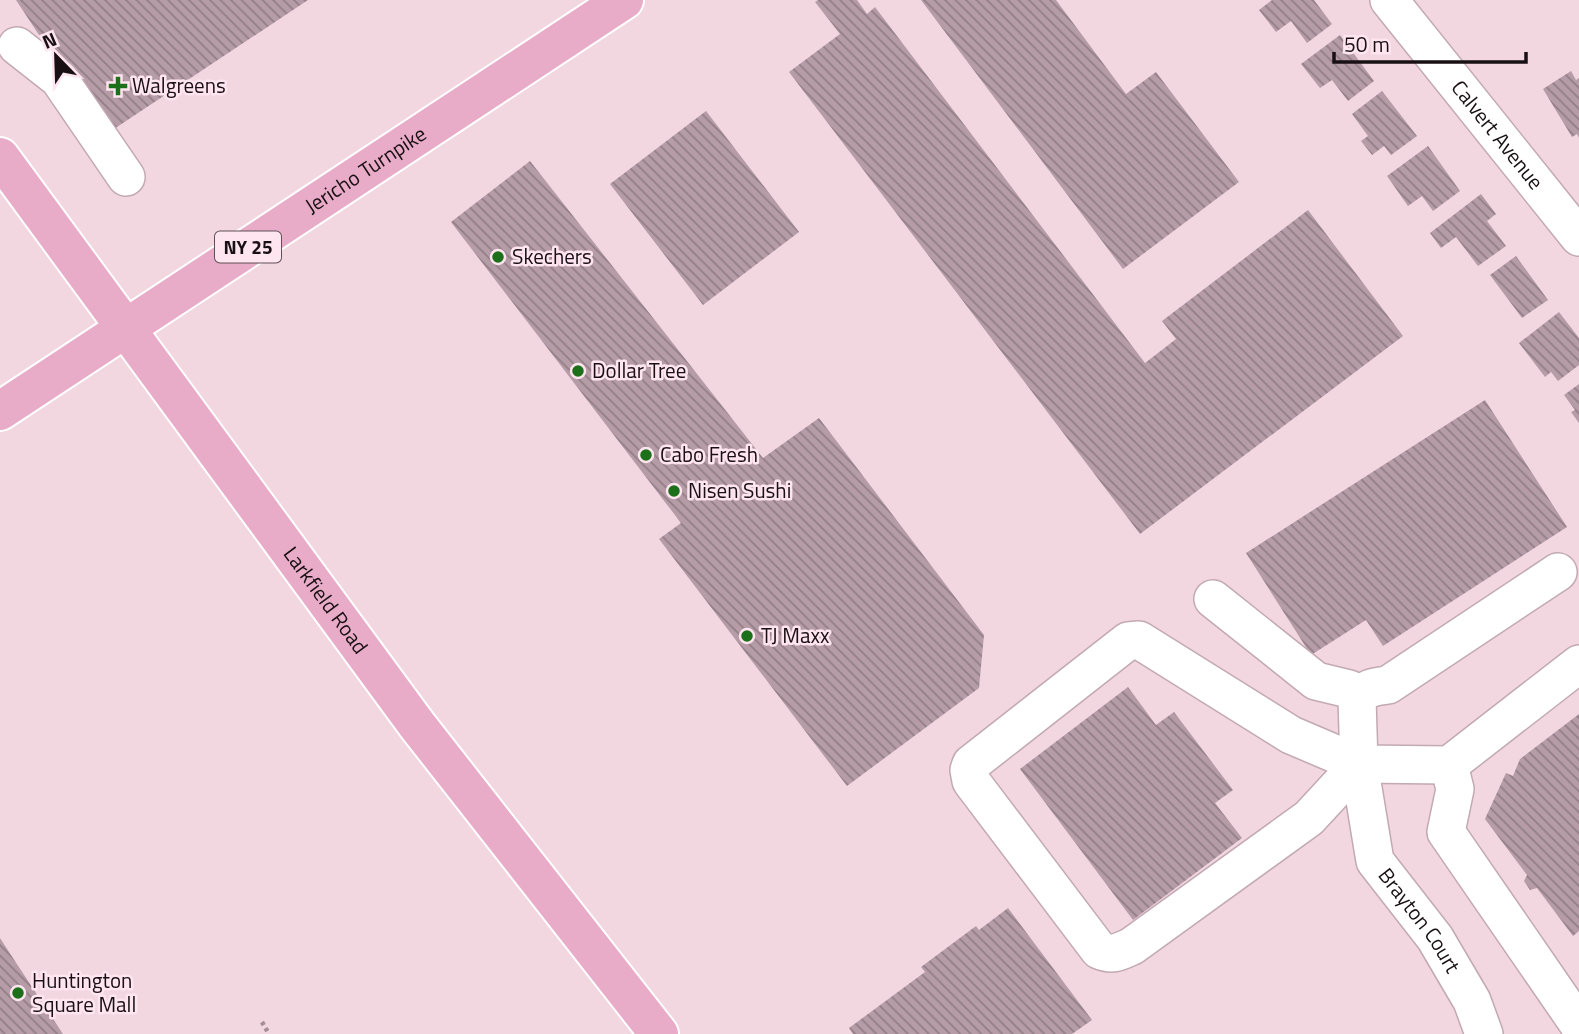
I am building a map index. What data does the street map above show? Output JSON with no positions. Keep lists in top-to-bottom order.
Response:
{
  "streets": {
    "main road": ["Jericho Turnpike", "NY 25", "Larkfield Road"],
    "street": ["Calvert Avenue", "Brayton Court"]
  },
  "crossings": [
    ["Jericho Turnpike", "Larkfield Road"]
  ],
  "places": {
    "health": ["Walgreens"],
    "other": [
      "Skechers",
      "Dollar Tree",
      "Cabo Fresh",
      "Nisen Sushi",
      "TJ Maxx",
      "Huntington Square Mall"
    ]
  },
  "scale_bar": "50 m",
  "north": "top left"
}
